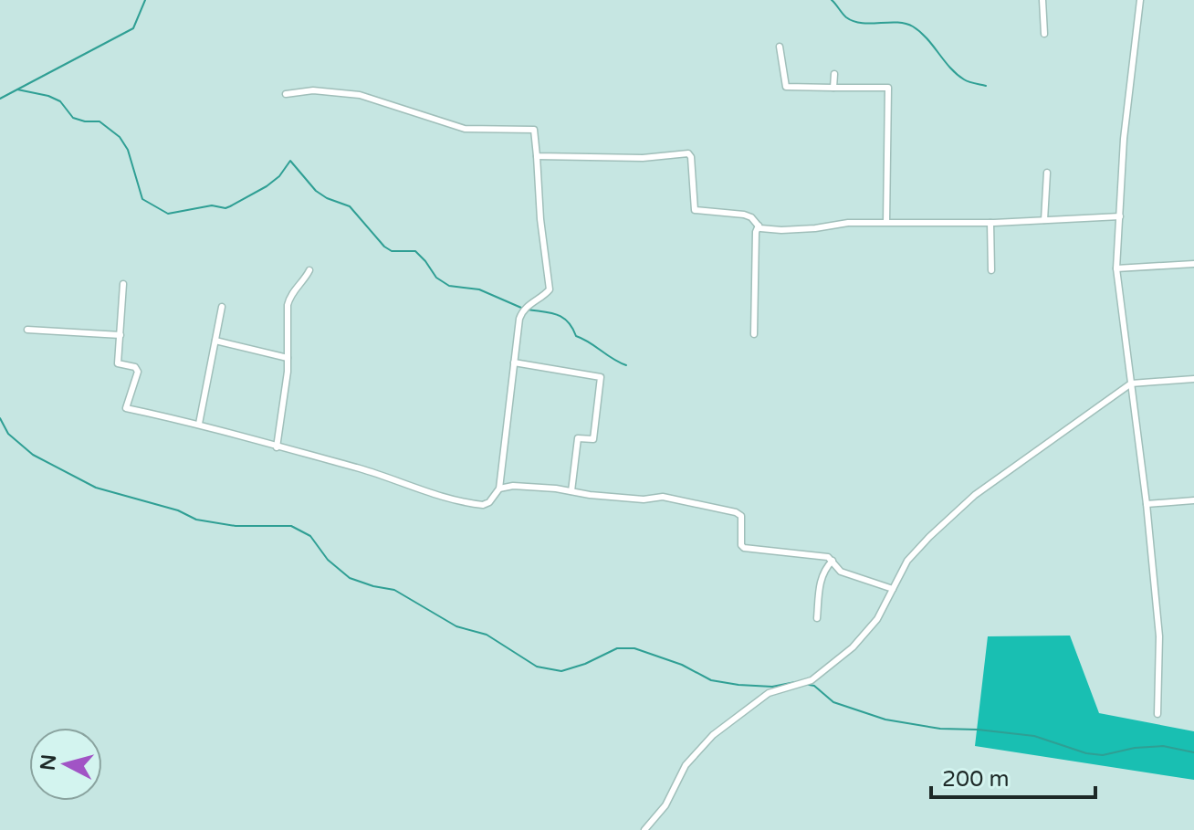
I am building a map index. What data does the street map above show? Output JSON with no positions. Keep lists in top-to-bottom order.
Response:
{
  "scale_bar": "200 m",
  "north": "left"
}
